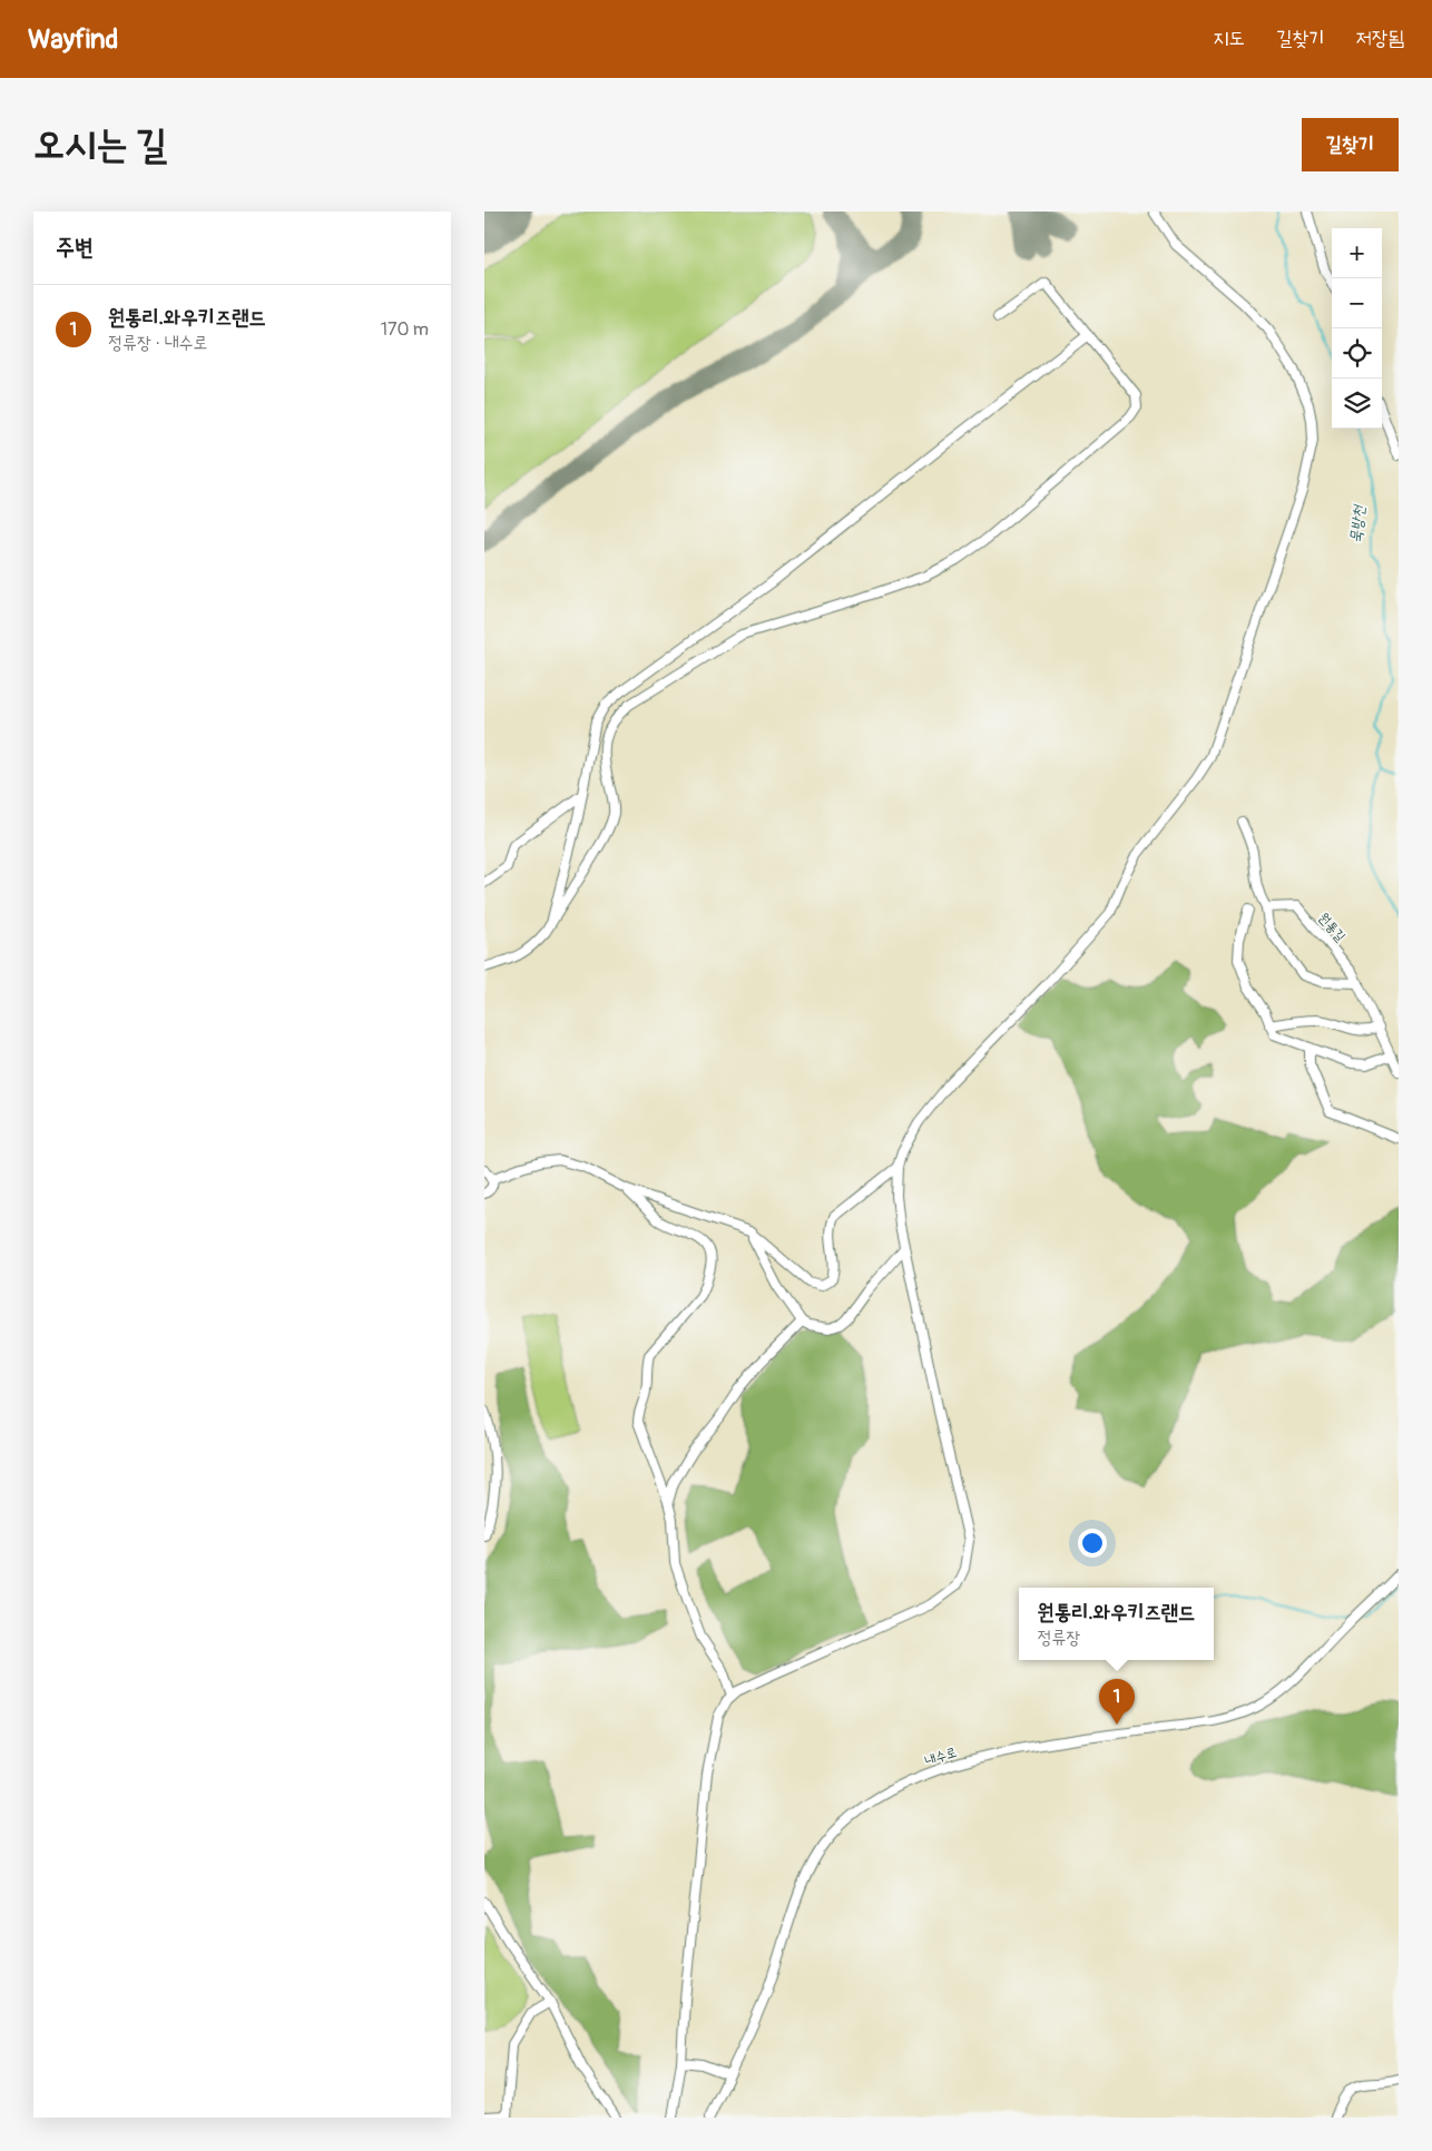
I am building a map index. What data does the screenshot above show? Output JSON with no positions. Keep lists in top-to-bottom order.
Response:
{
  "streets": {
    "street": ["원통길", "내수로"]
  },
  "water": ["묵방천"],
  "page": {
    "header": "Wayfind",
    "nav": ["지도", "길찾기", "저장됨"],
    "buttons": "길찾기",
    "title": "오시는 길",
    "heading": "주변",
    "map_buttons": ["+", "−"],
    "list": [
      {
        "mark": "1",
        "name": "원통리.와우키즈랜드",
        "note": "정류장 · 내수로",
        "value": "170 m"
      }
    ],
    "popup": ["원통리.와우키즈랜드", "정류장"],
    "pins": "1"
  }
}
